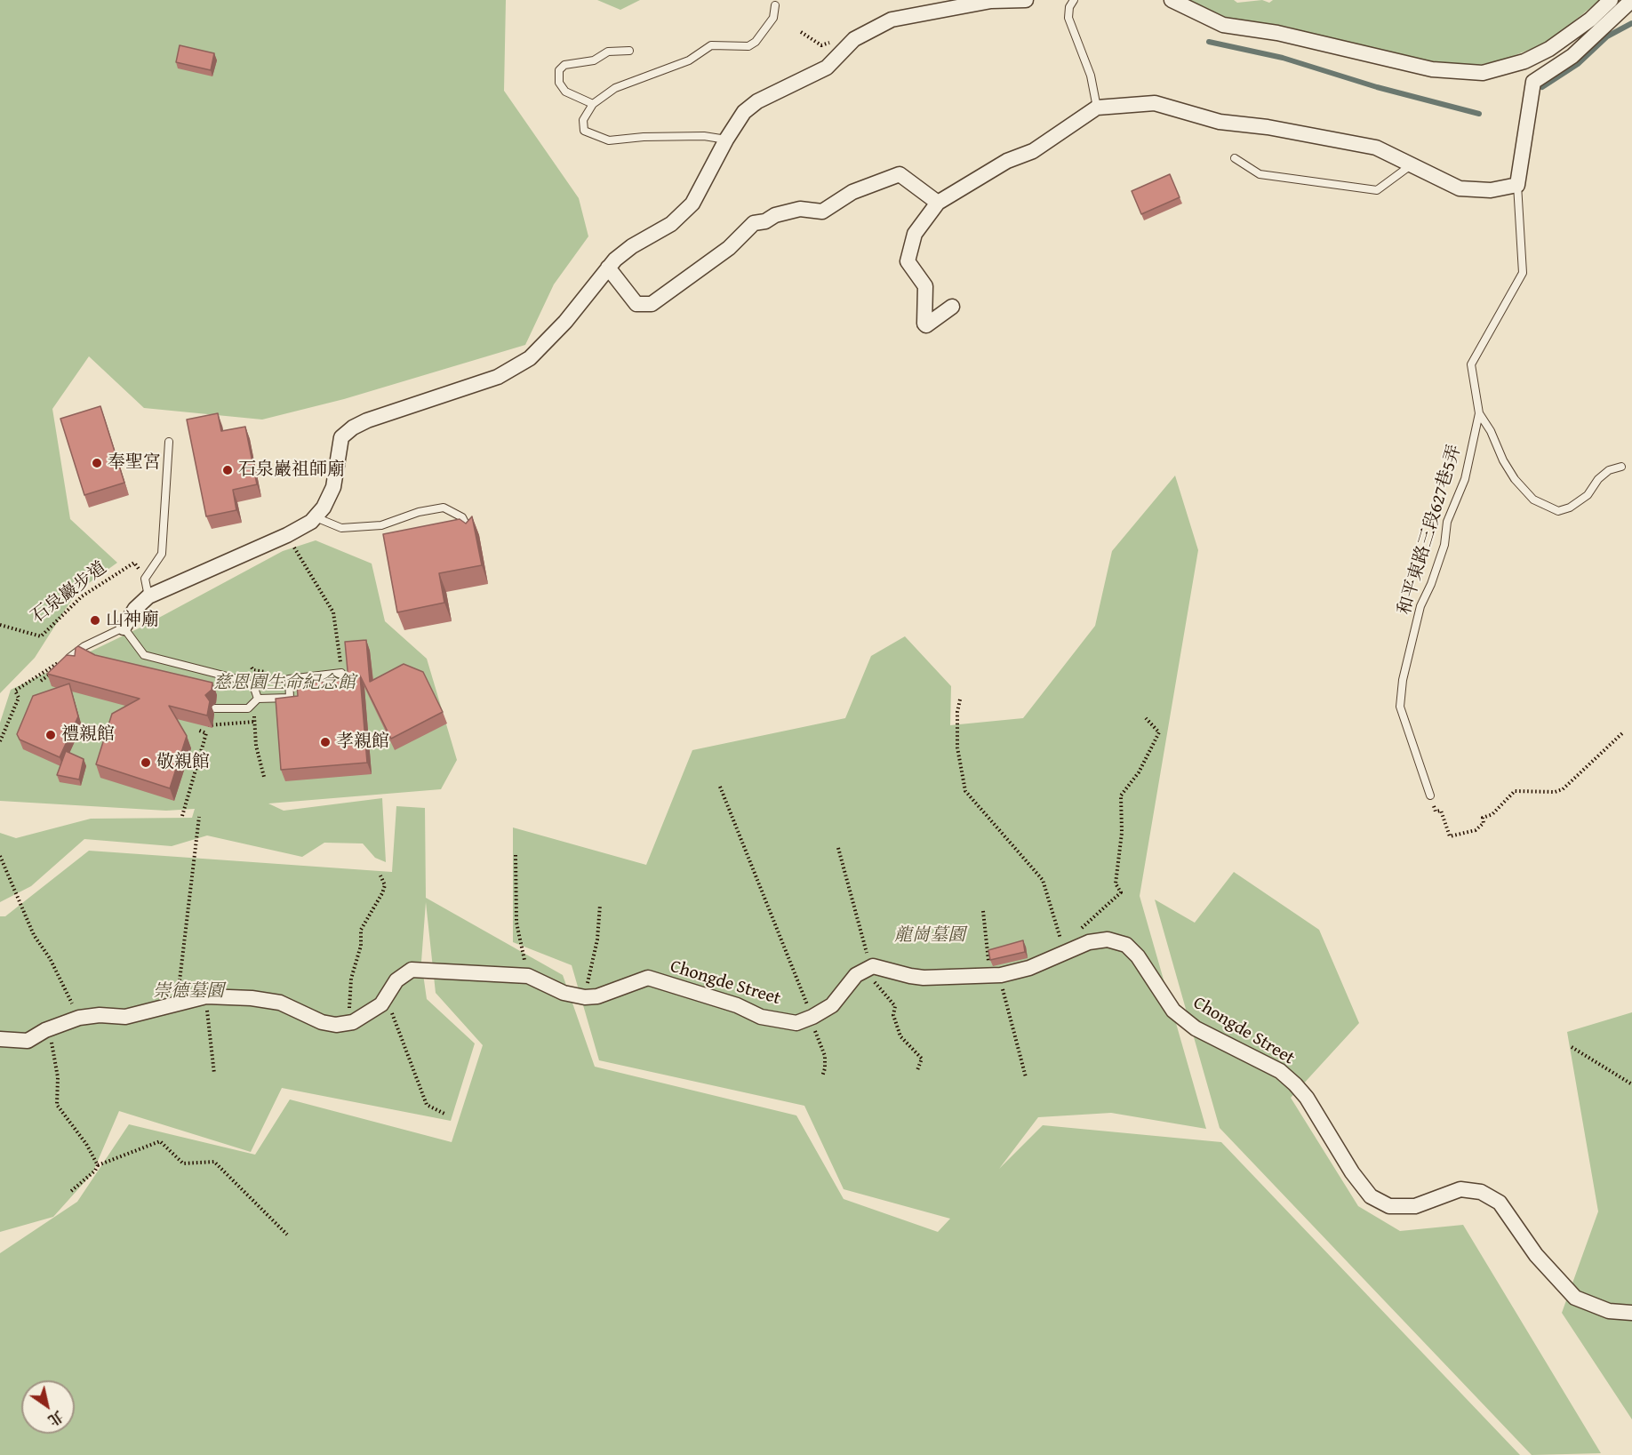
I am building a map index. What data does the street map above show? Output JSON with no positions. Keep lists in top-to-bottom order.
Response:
{
  "streets": {
    "street": ["Chongde Street"],
    "lane": ["和平東路三段627巷5弄"],
    "path": ["石泉巖步道"]
  },
  "parks": ["慈恩園生命紀念館", "龍崗墓園", "崇德墓園"],
  "places": [
    "奉聖宮",
    "石泉巖祖師廟",
    "山神廟",
    "禮親館",
    "孝親館",
    "敬親館"
  ],
  "north": "bottom right"
}
